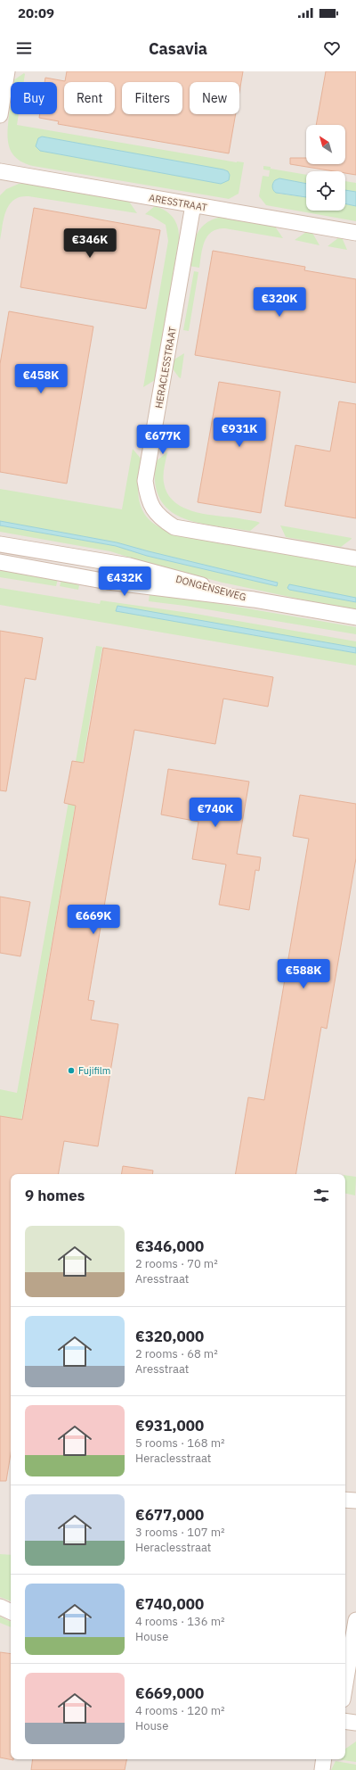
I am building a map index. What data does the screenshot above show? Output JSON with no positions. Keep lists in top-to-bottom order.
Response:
{
  "streets": {
    "street": ["ARESSTRAAT", "HERACLESSTRAAT", "DONGENSEWEG"]
  },
  "crossings": [
    ["ARESSTRAAT", "HERACLESSTRAAT"]
  ],
  "places": ["Fujifilm"],
  "north": "top left",
  "page": {
    "status": "20:09",
    "header": "Casavia",
    "chip": [
      "Buy",
      "Rent",
      "Filters",
      "New"
    ],
    "price": [
      "€346K",
      "€320K",
      "€458K",
      "€931K",
      "€677K",
      "€432K",
      "€740K",
      "€669K",
      "€588K"
    ],
    "heading": "9 homes",
    "list": [
      {
        "name": "€346,000",
        "note": "2 rooms · 70 m² · Aresstraat"
      },
      {
        "name": "€320,000",
        "note": "2 rooms · 68 m² · Aresstraat"
      },
      {
        "name": "€931,000",
        "note": "5 rooms · 168 m² · Heraclesstraat"
      },
      {
        "name": "€677,000",
        "note": "3 rooms · 107 m² · Heraclesstraat"
      },
      {
        "name": "€740,000",
        "note": "4 rooms · 136 m² · House"
      },
      {
        "name": "€669,000",
        "note": "4 rooms · 120 m² · House"
      }
    ]
  }
}
